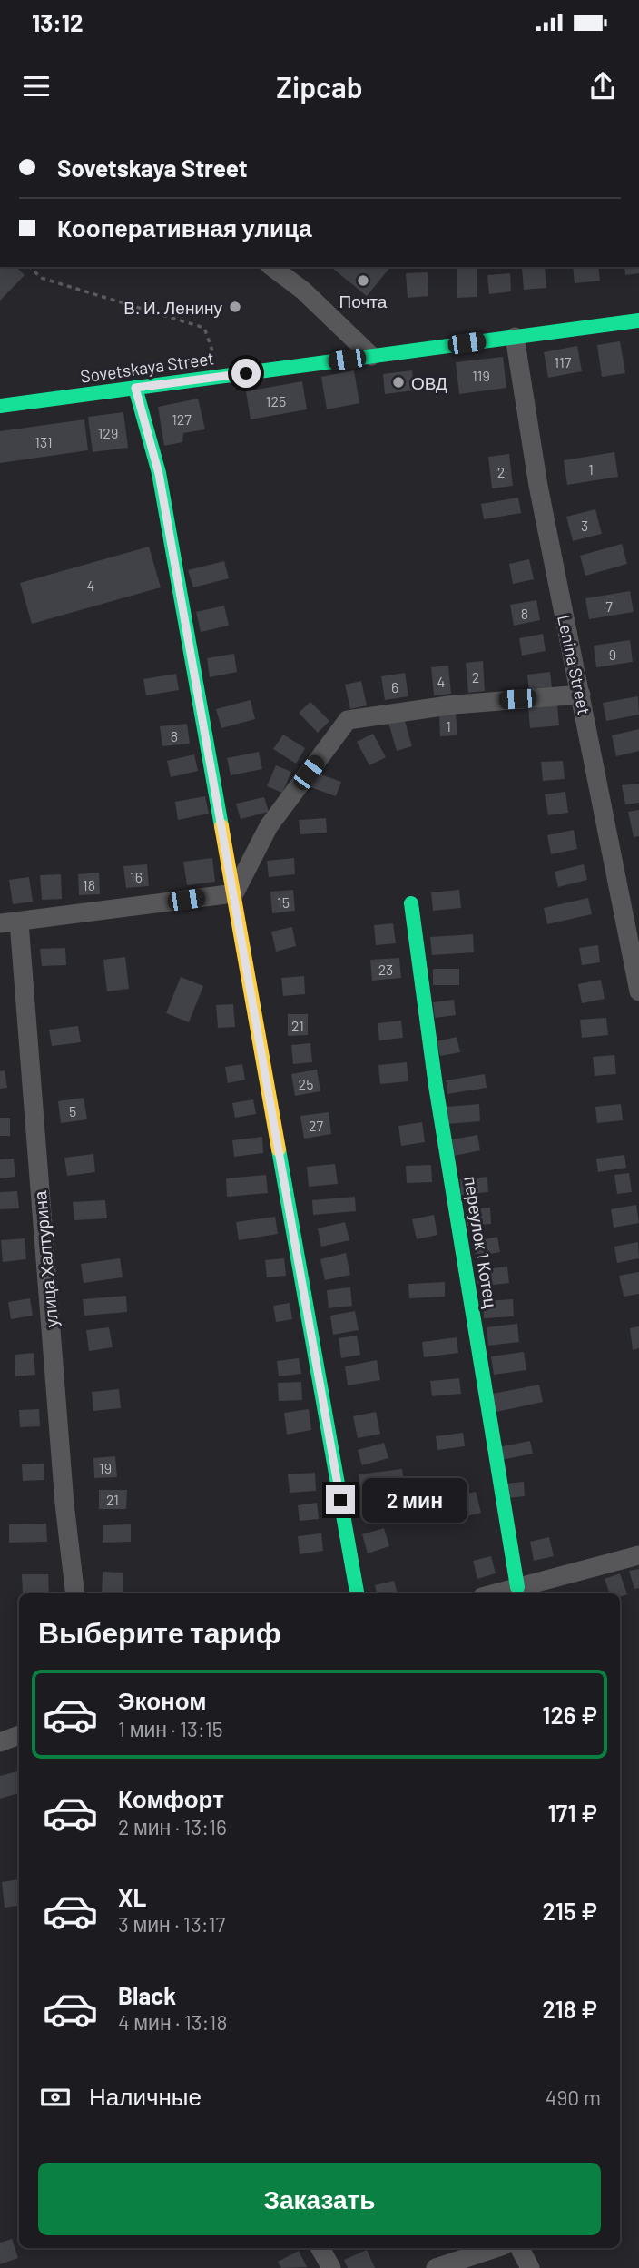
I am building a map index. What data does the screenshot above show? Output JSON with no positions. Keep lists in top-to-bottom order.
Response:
{
  "streets": {
    "street": [
      "Sovetskaya Street",
      "Lenina Street",
      "переулок 1 Котец",
      "улица Халтурина"
    ]
  },
  "crossings": [
    ["Sovetskaya Street", "Lenina Street"]
  ],
  "places": ["Почта", "В. И. Ленину", "ОВД"],
  "house_numbers": [
    "117",
    "119",
    "125",
    "127",
    "129",
    "131",
    "1",
    "2",
    "3",
    "4",
    "7",
    "8",
    "9",
    "2",
    "4",
    "6",
    "1",
    "8",
    "16",
    "18",
    "15",
    "23",
    "21",
    "25",
    "5",
    "27",
    "19",
    "21"
  ],
  "page": {
    "status": "13:12",
    "header": "Zipcab",
    "banner": ["Sovetskaya Street", "Кооперативная улица"],
    "bubble": "2 мин",
    "heading": "Выберите тариф",
    "list": [
      {
        "name": "Эконом",
        "note": "1 мин · 13:15",
        "value": "126 ₽"
      },
      {
        "name": "Комфорт",
        "note": "2 мин · 13:16",
        "value": "171 ₽"
      },
      {
        "name": "XL",
        "note": "3 мин · 13:17",
        "value": "215 ₽"
      },
      {
        "name": "Black",
        "note": "4 мин · 13:18",
        "value": "218 ₽"
      }
    ],
    "pay": ["Наличные", "490 m"],
    "buttons": "Заказать"
  }
}
